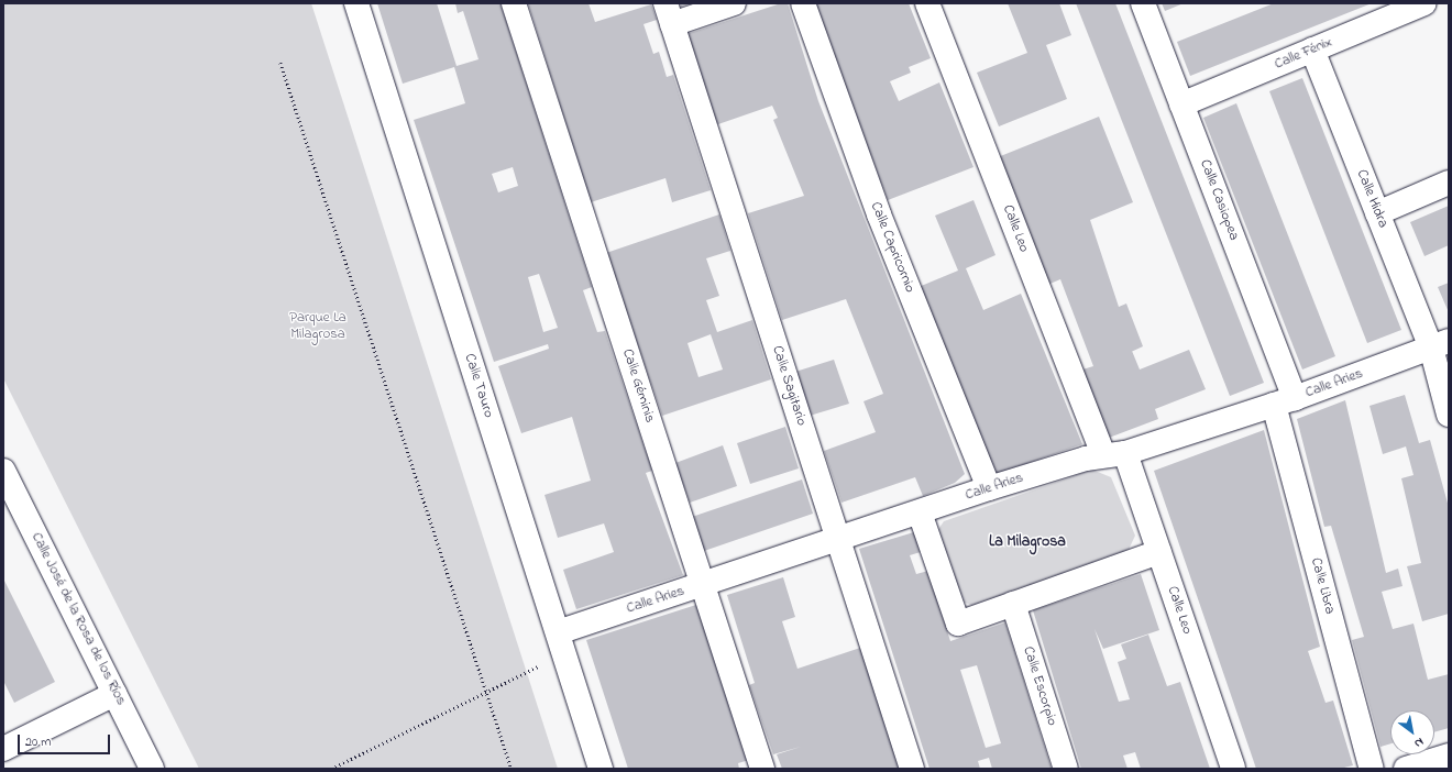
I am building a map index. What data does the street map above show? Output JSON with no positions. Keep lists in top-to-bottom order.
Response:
{
  "streets": {
    "street": [
      "Calle Fénix",
      "Calle Hidra",
      "Calle Casiopea",
      "Calle Leo",
      "Calle Capricornio",
      "Calle Aries",
      "Calle Tauro",
      "Calle Géminis",
      "Calle Sagitario",
      "Calle Libra",
      "Calle José de la Rosa de los Ríos",
      "Calle Escorpio"
    ]
  },
  "crossings": [
    ["Calle Fénix", "Calle Hidra"],
    ["Calle Fénix", "Calle Casiopea"],
    ["Calle Hidra", "Calle Aries"],
    ["Calle Casiopea", "Calle Aries"],
    ["Calle Casiopea", "Calle Libra"],
    ["Calle Leo", "Calle Aries"],
    ["Calle Capricornio", "Calle Aries"],
    ["Calle Aries", "Calle Tauro"],
    ["Calle Aries", "Calle Géminis"],
    ["Calle Aries", "Calle Sagitario"],
    ["Calle Aries", "Calle Libra"]
  ],
  "districts": ["La Milagrosa"],
  "parks": ["Parque La Milagrosa"],
  "scale_bar": "20 m",
  "north": "bottom right"
}
